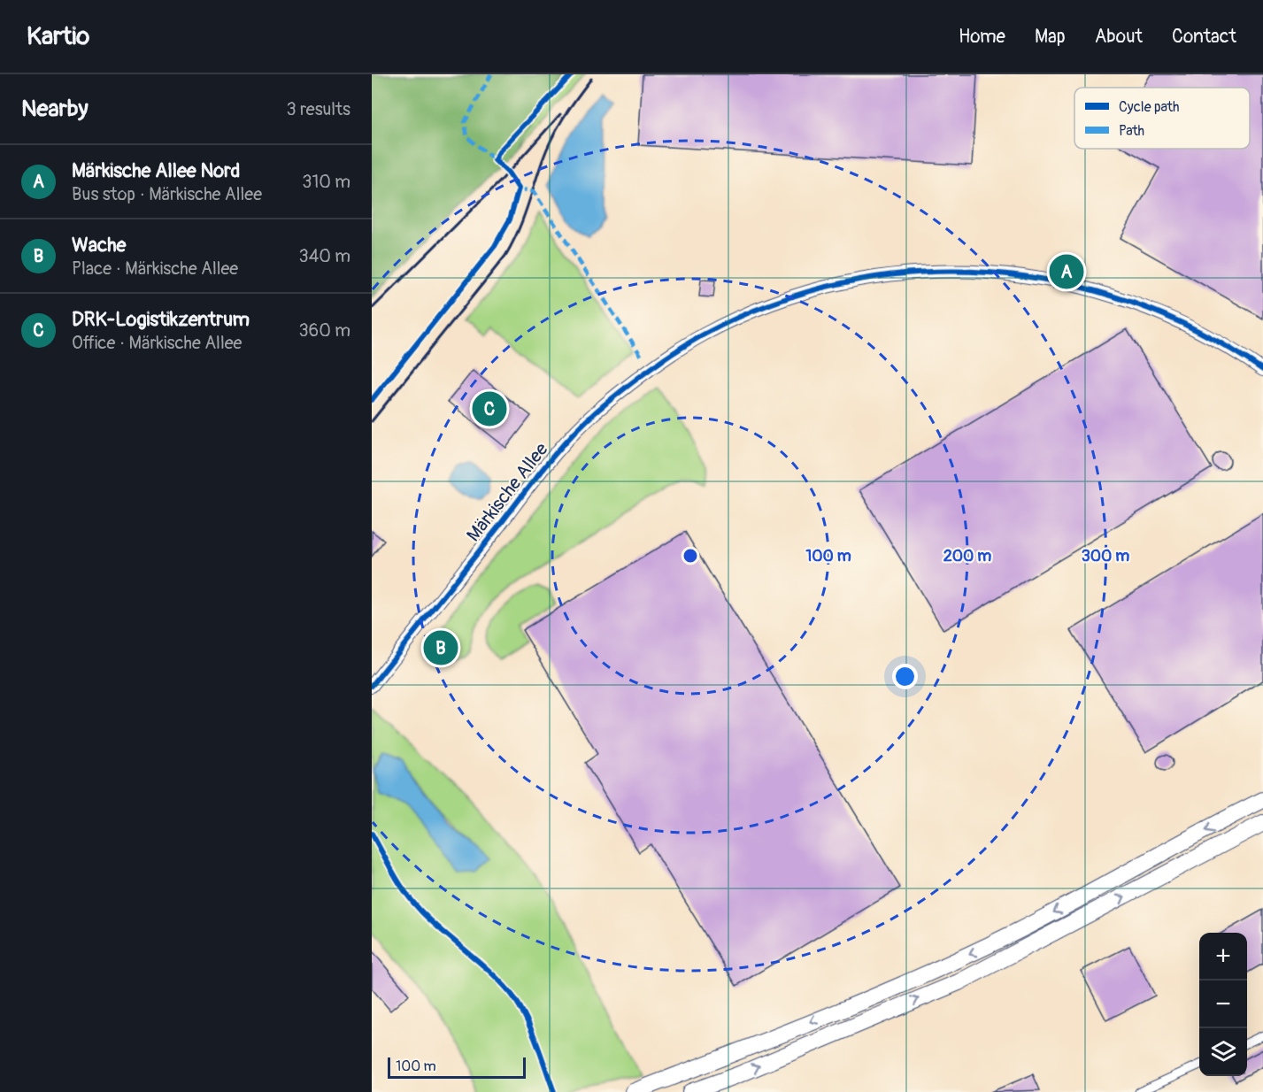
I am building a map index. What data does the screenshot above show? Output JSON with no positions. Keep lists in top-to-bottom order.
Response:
{
  "streets": {
    "street": ["Märkische Allee"]
  },
  "legend": ["Cycle path", "Path"],
  "scale_bar": "100 m",
  "page": {
    "header": "Kartio",
    "nav": [
      "Home",
      "Map",
      "About",
      "Contact"
    ],
    "heading": ["Nearby", "3 results"],
    "list": [
      {
        "mark": "A",
        "name": "Märkische Allee Nord",
        "note": "Bus stop · Märkische Allee",
        "value": "310 m"
      },
      {
        "mark": "B",
        "name": "Wache",
        "note": "Place · Märkische Allee",
        "value": "340 m"
      },
      {
        "mark": "C",
        "name": "DRK-Logistikzentrum",
        "note": "Office · Märkische Allee",
        "value": "360 m"
      }
    ],
    "pins": ["A", "C", "B"],
    "map_buttons": ["+", "−"],
    "scale": "100 m"
  },
  "rings": ["100 m", "200 m", "300 m"]
}
